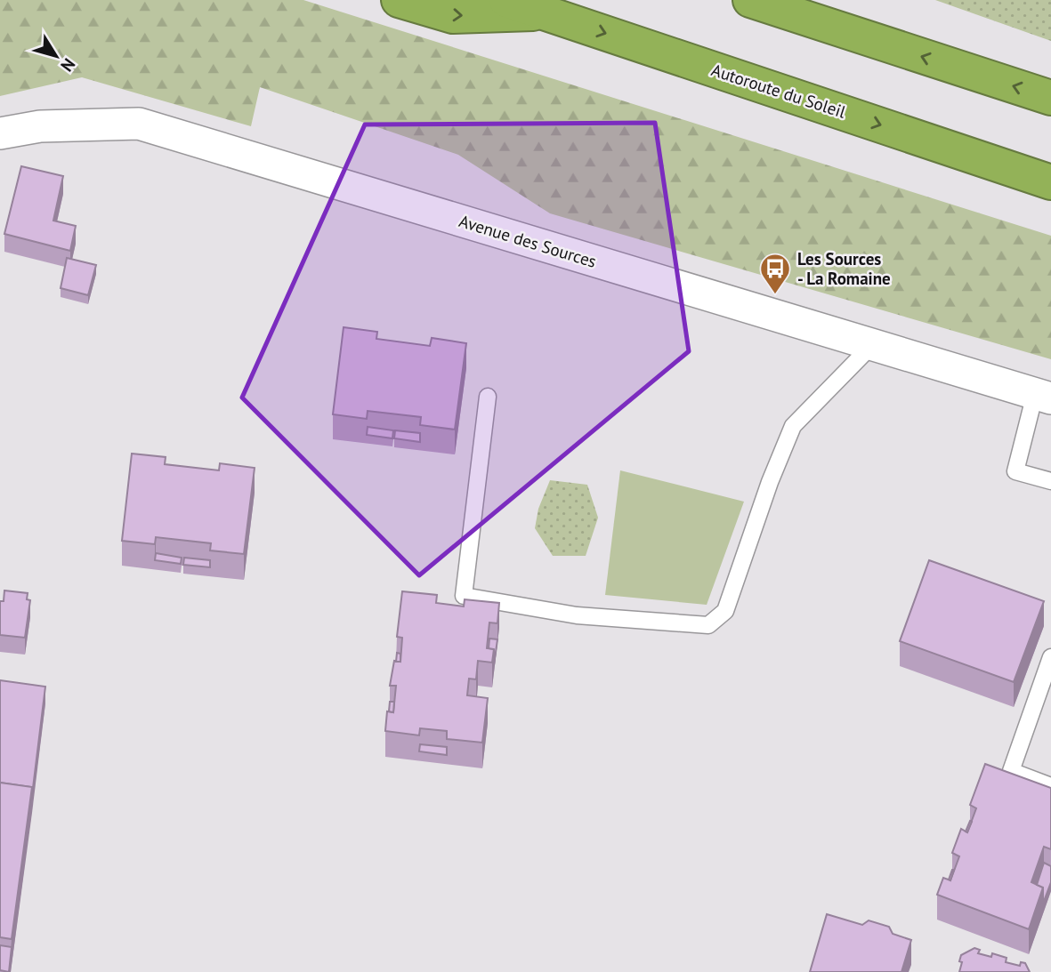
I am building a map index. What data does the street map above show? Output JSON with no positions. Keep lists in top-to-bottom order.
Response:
{
  "streets": {
    "highway": ["Autoroute du Soleil"],
    "street": ["Avenue des Sources"]
  },
  "places": {
    "bus stop": ["Les Sources - La Romaine"]
  },
  "north": "bottom right"
}
